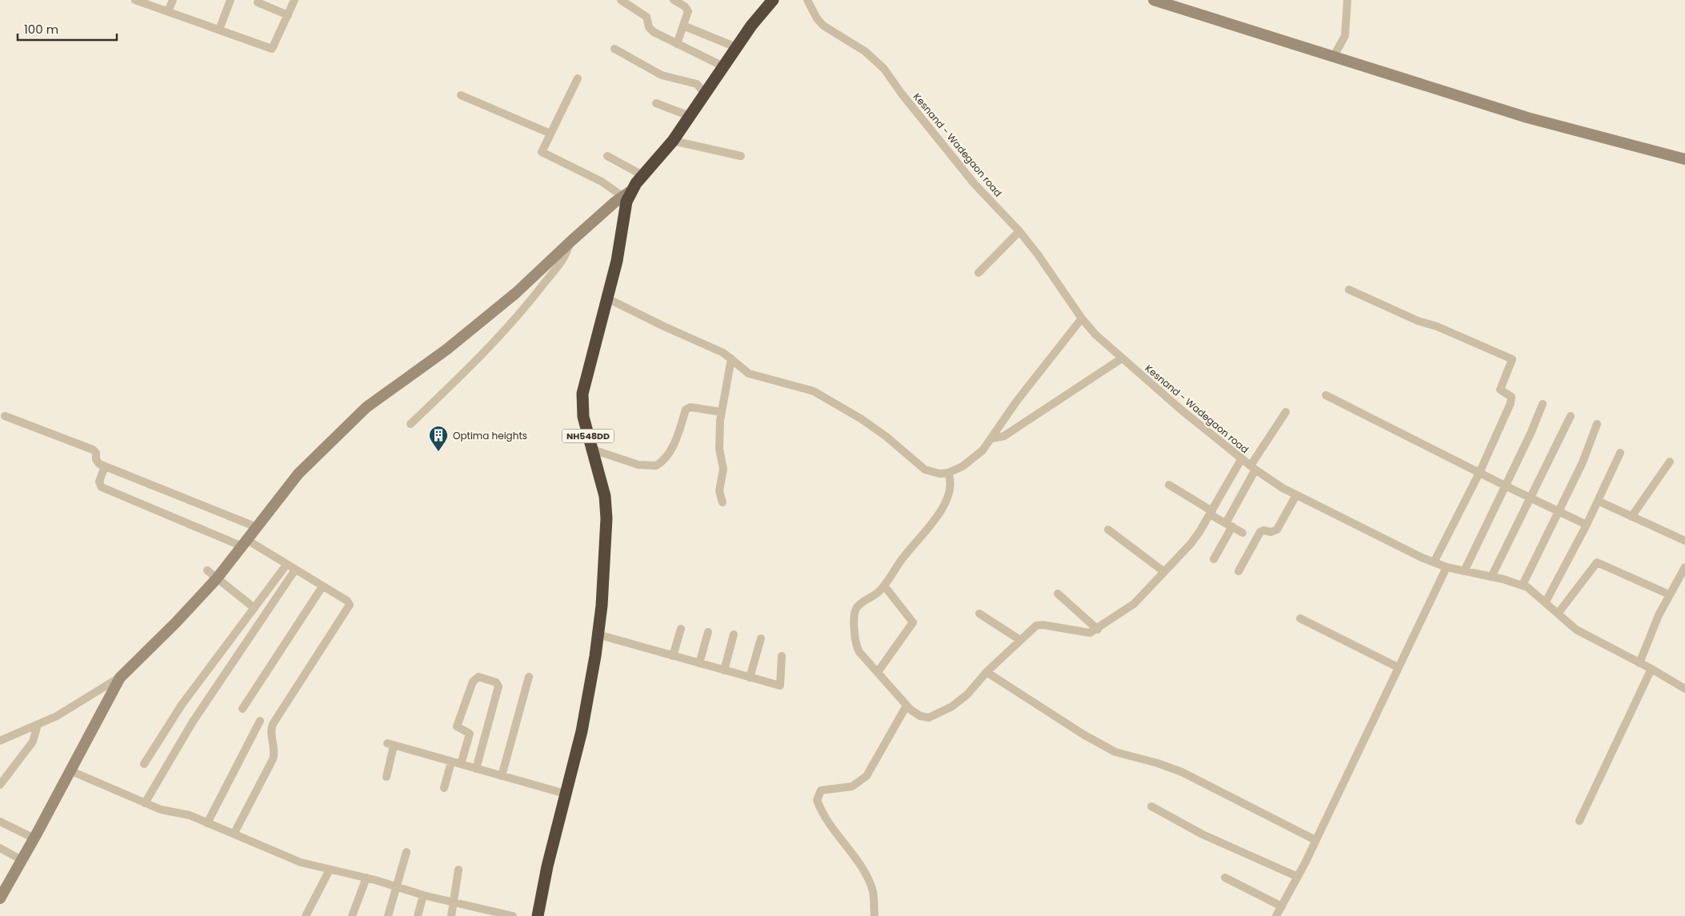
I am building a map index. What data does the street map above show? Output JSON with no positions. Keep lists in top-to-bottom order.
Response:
{
  "streets": {
    "highway": ["NH548DD"],
    "street": ["Kesnand - Wadegaon road"]
  },
  "places": {
    "building": ["Optima heights"]
  },
  "scale_bar": "100 m"
}
